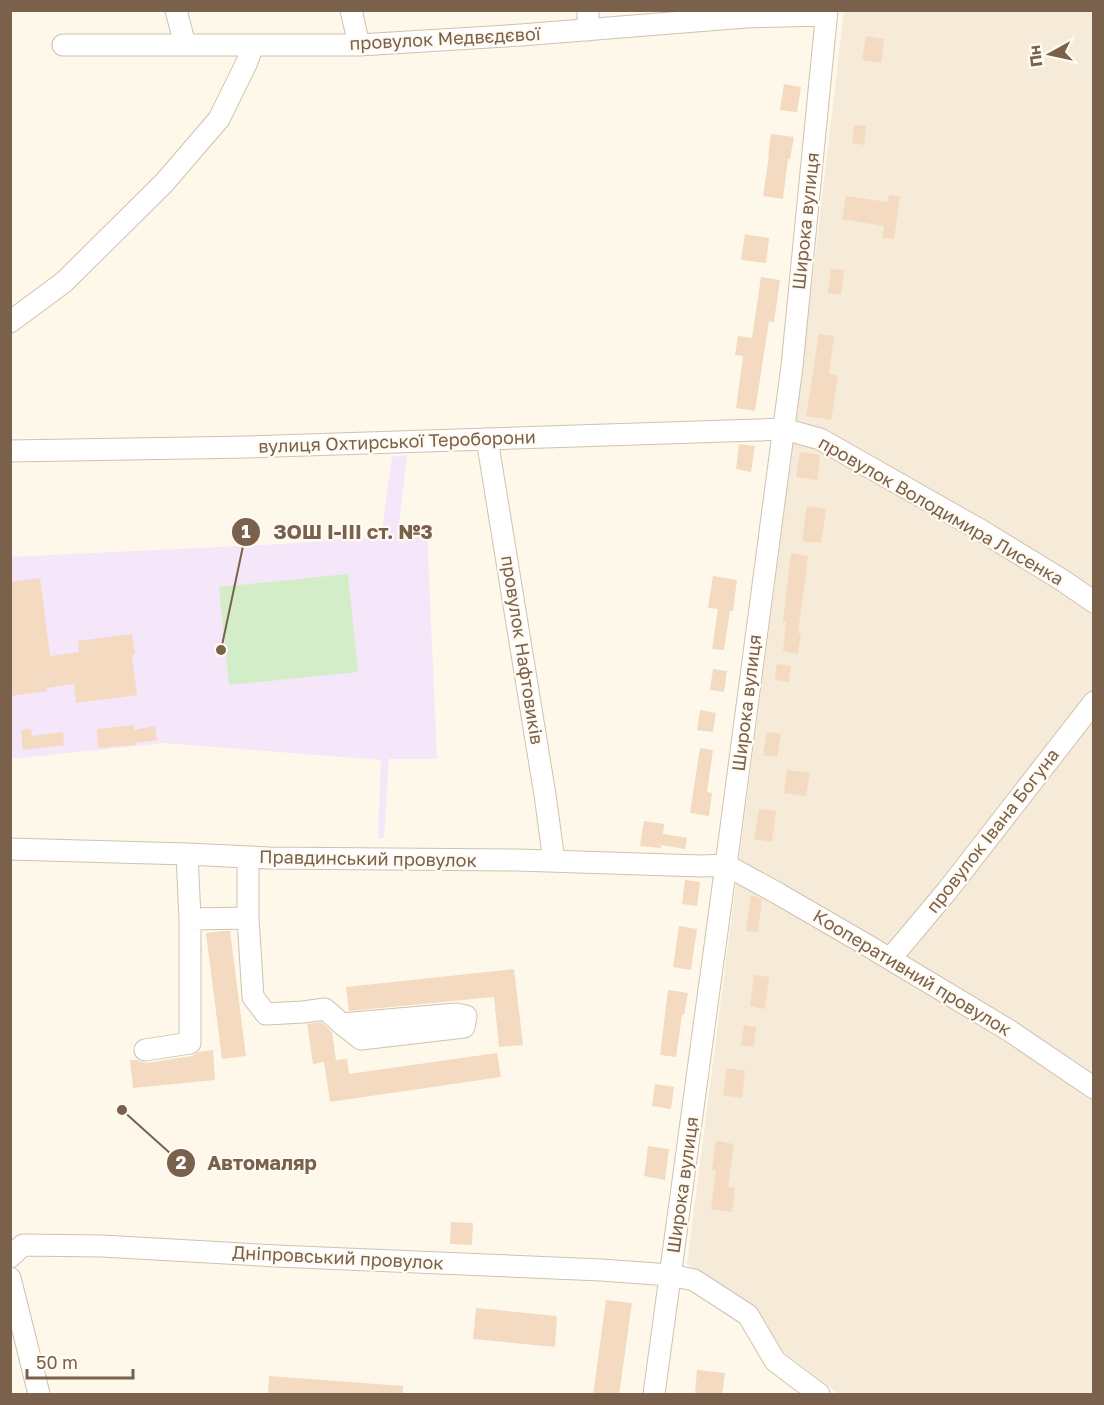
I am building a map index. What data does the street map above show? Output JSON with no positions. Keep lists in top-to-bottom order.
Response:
{
  "streets": {
    "street": [
      "провулок Медвєдєвої",
      "Широка вулиця",
      "вулиця Охтирської Тероборони",
      "провулок Володимира Лисенка",
      "провулок Нафтовиків",
      "провулок Івана Богуна",
      "Правдинський провулок",
      "Кооперативний провулок",
      "Дніпровський провулок"
    ]
  },
  "crossings": [
    ["провулок Медвєдєвої", "Широка вулиця"],
    ["Широка вулиця", "вулиця Охтирської Тероборони"],
    ["Широка вулиця", "провулок Володимира Лисенка"],
    ["Широка вулиця", "Правдинський провулок"],
    ["Широка вулиця", "Кооперативний провулок"],
    ["Широка вулиця", "Дніпровський провулок"],
    ["вулиця Охтирської Тероборони", "провулок Володимира Лисенка"],
    ["вулиця Охтирської Тероборони", "провулок Нафтовиків"],
    ["провулок Нафтовиків", "Правдинський провулок"],
    ["провулок Івана Богуна", "Кооперативний провулок"],
    ["Правдинський провулок", "Кооперативний провулок"]
  ],
  "places": ["ЗОШ І-ІІІ ст. №3", "Автомаляр"],
  "scale_bar": "50 m",
  "north": "left"
}
